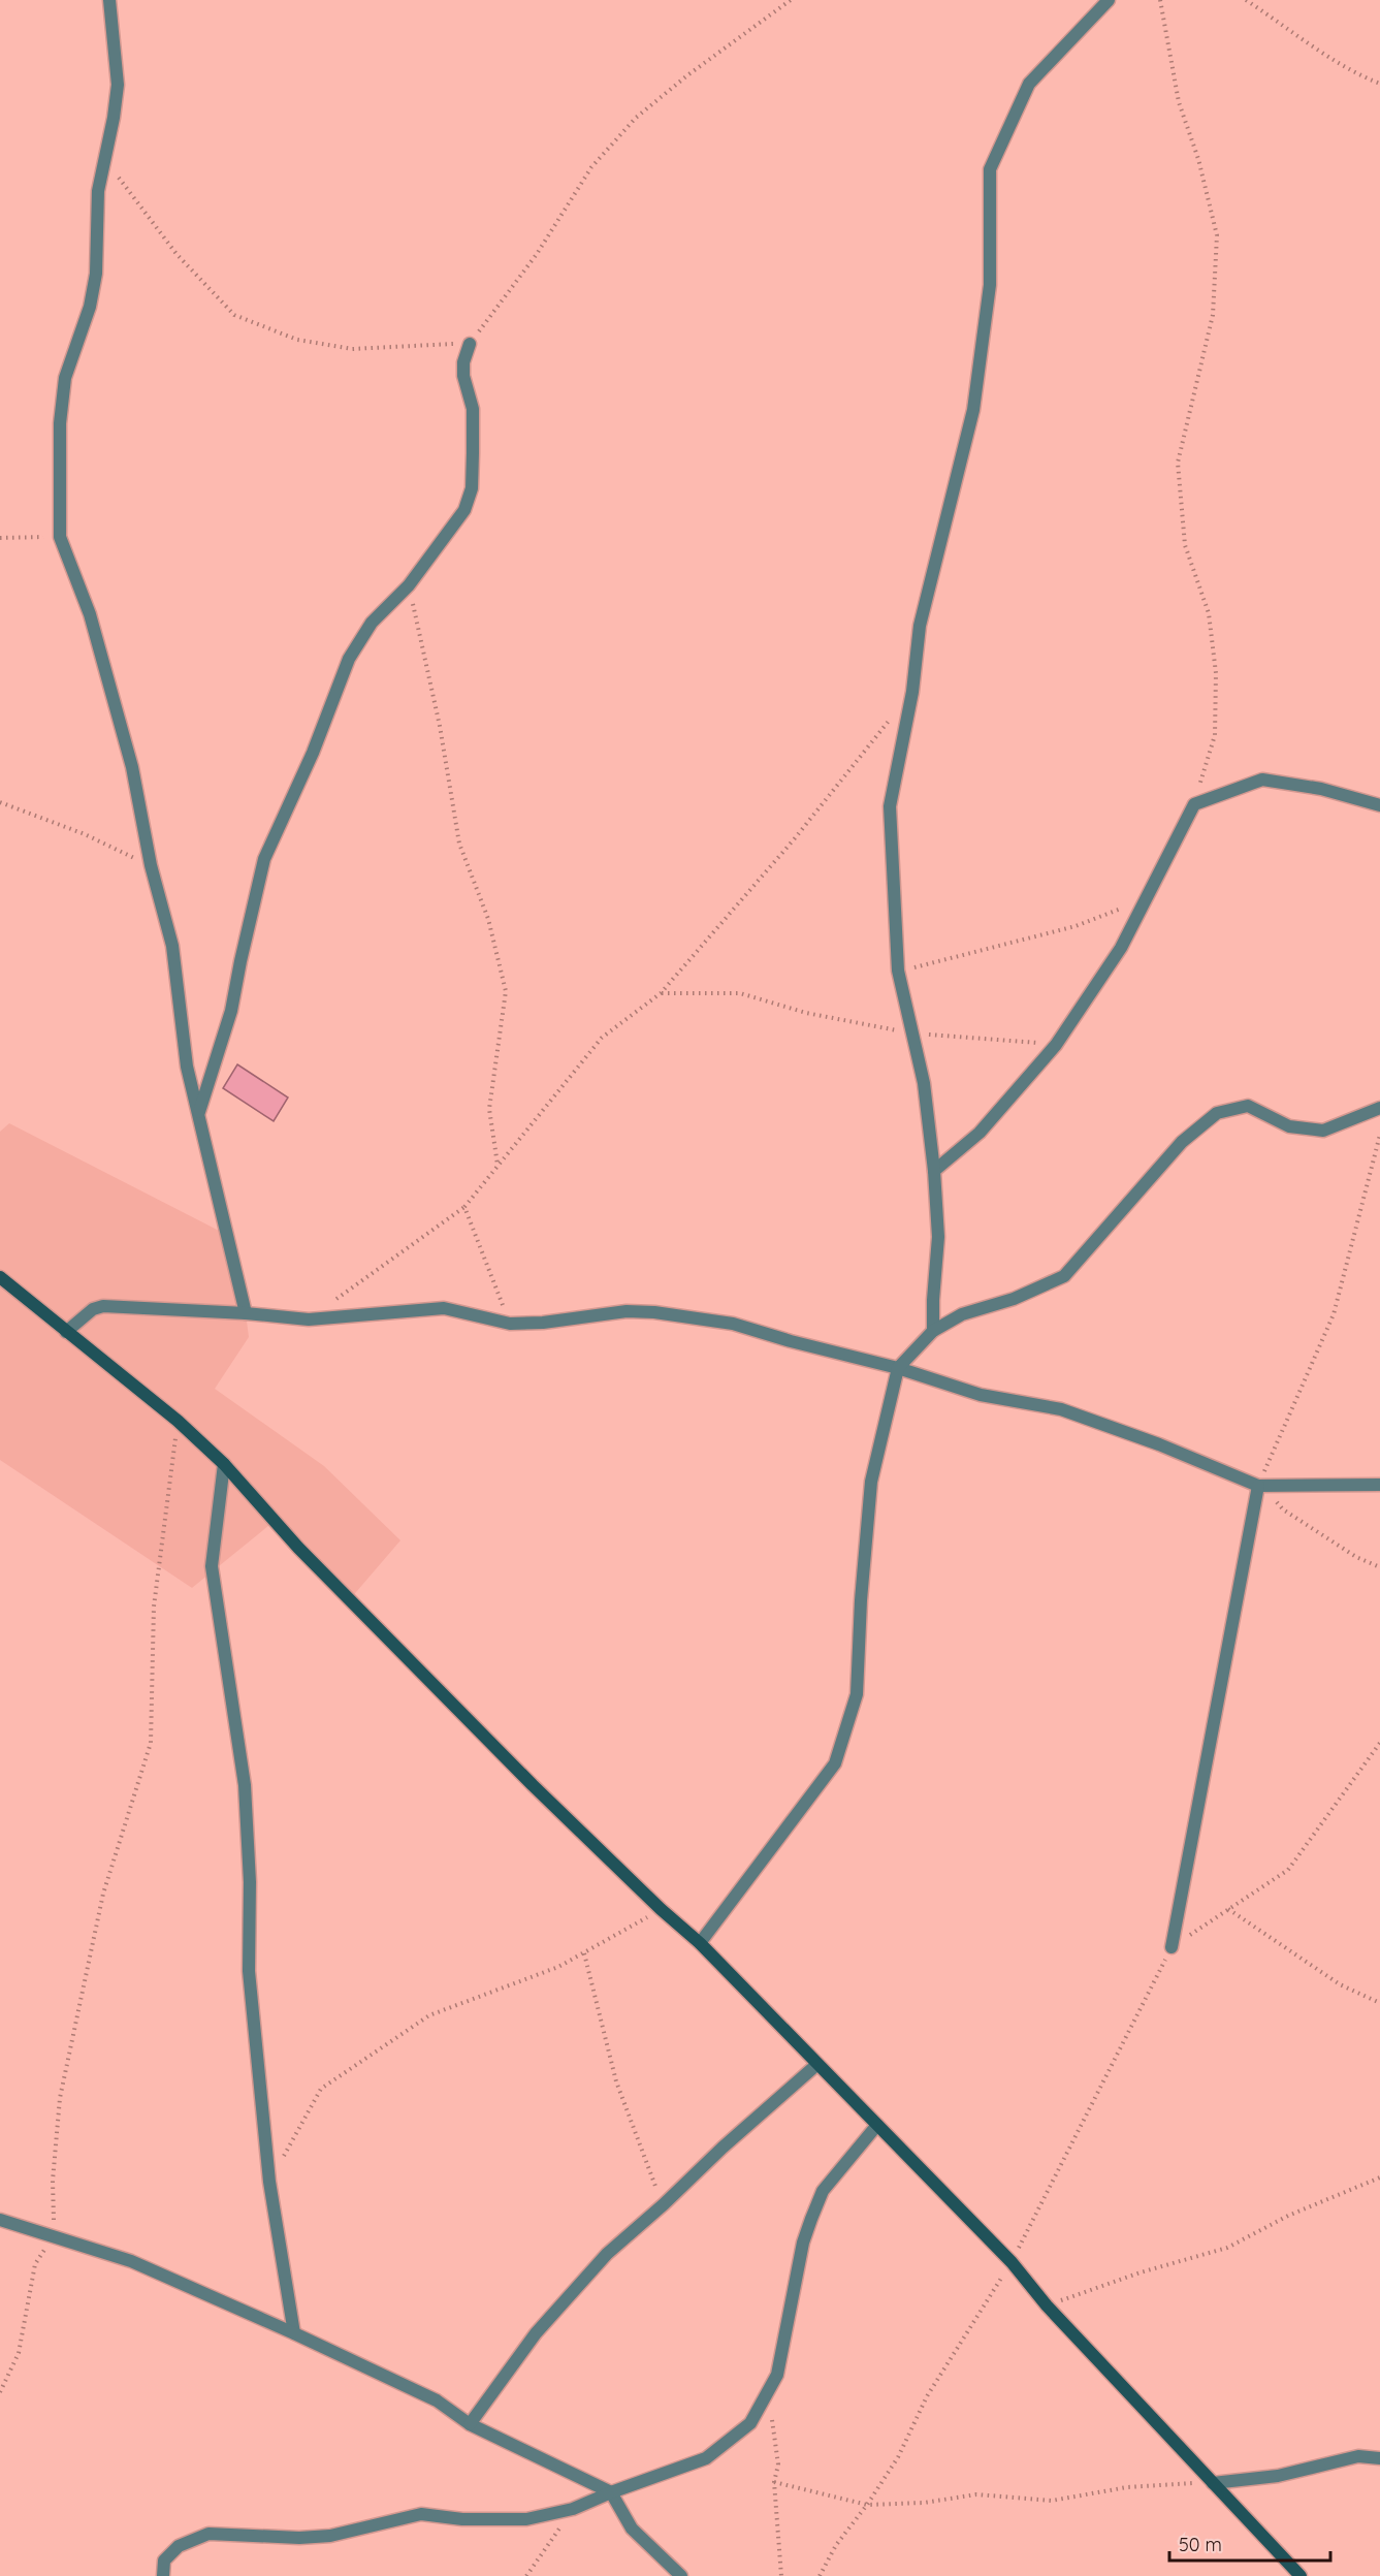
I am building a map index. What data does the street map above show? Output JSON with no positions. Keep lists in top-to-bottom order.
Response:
{
  "scale_bar": "50 m"
}
